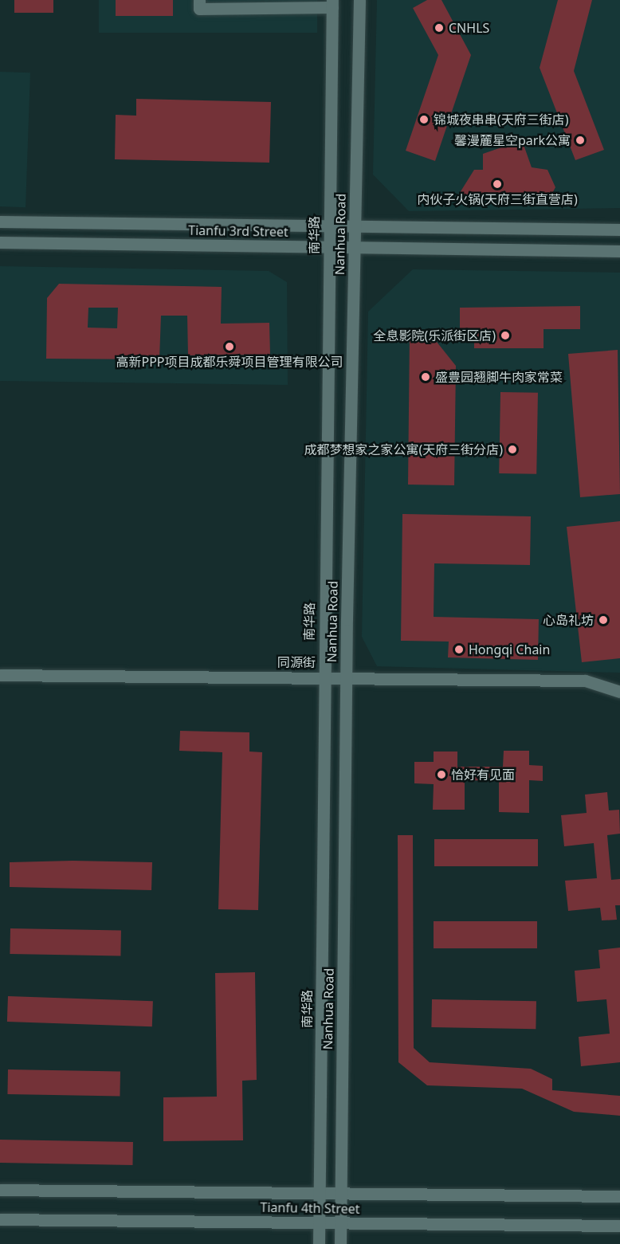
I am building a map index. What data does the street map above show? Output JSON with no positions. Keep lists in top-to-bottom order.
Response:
{
  "streets": {
    "main road": [
      "Tianfu 3rd Street",
      "Nanhua Road",
      "南华路",
      "同源街",
      "Tianfu 4th Street"
    ]
  },
  "crossings": [
    ["Tianfu 3rd Street", "Nanhua Road"],
    ["Tianfu 3rd Street", "南华路"],
    ["Nanhua Road", "同源街"],
    ["Nanhua Road", "Tianfu 4th Street"],
    ["南华路", "同源街"],
    ["南华路", "Tianfu 4th Street"]
  ],
  "places": [
    "CNHLS",
    "锦城夜串串(天府三街店)",
    "馨漫麓星空park公寓",
    "内伙子火锅(天府三街直营店)",
    "全息影院(乐派街区店)",
    "高新PPP项目成都乐舜项目管理有限公司",
    "盛豊园翘脚牛肉家常菜",
    "成都梦想家之家公寓(天府三街分店)",
    "心岛礼坊",
    "Hongqi Chain",
    "恰好有见面"
  ]
}
